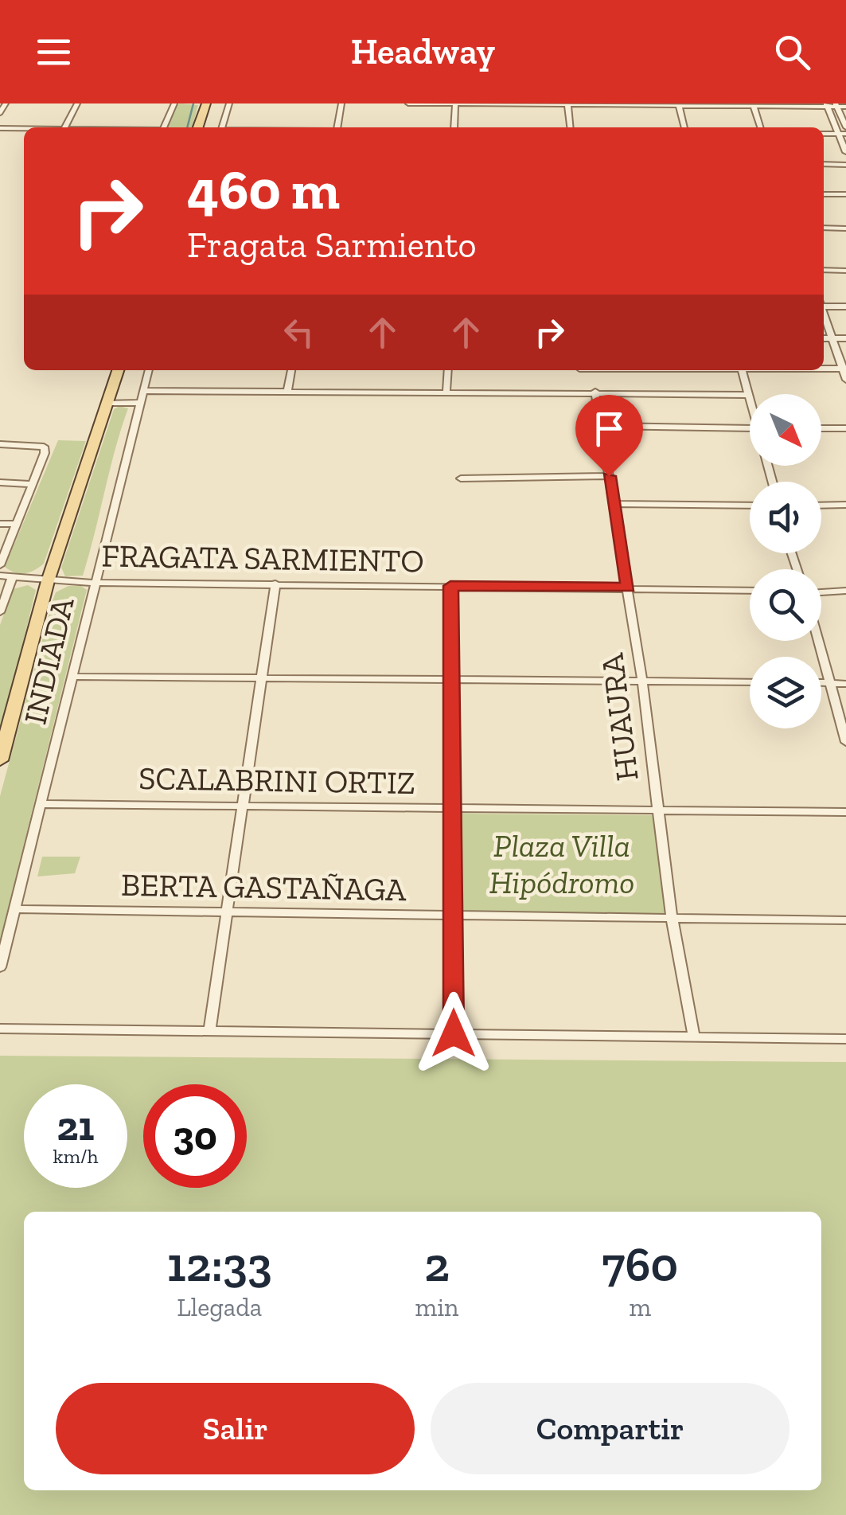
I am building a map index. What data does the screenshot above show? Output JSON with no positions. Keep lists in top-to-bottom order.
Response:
{
  "streets": {
    "street": [
      "FRAGATA SARMIENTO",
      "INDIADA",
      "HUAURA",
      "SCALABRINI ORTIZ",
      "BERTA GASTAÑAGA"
    ]
  },
  "crossings": [
    ["FRAGATA SARMIENTO", "INDIADA"],
    ["FRAGATA SARMIENTO", "HUAURA"],
    ["INDIADA", "SCALABRINI ORTIZ"],
    ["INDIADA", "BERTA GASTAÑAGA"],
    ["HUAURA", "SCALABRINI ORTIZ"],
    ["HUAURA", "BERTA GASTAÑAGA"]
  ],
  "parks": ["Plaza Villa Hipódromo"],
  "north": "bottom right",
  "page": {
    "header": "Headway",
    "turn": ["460 m", "Fragata Sarmiento"],
    "speed": "21 km/h",
    "limit": "30",
    "eta": [
      "12:33",
      "Llegada",
      "2",
      "min",
      "760",
      "m"
    ],
    "buttons": ["Salir", "Compartir"]
  }
}
